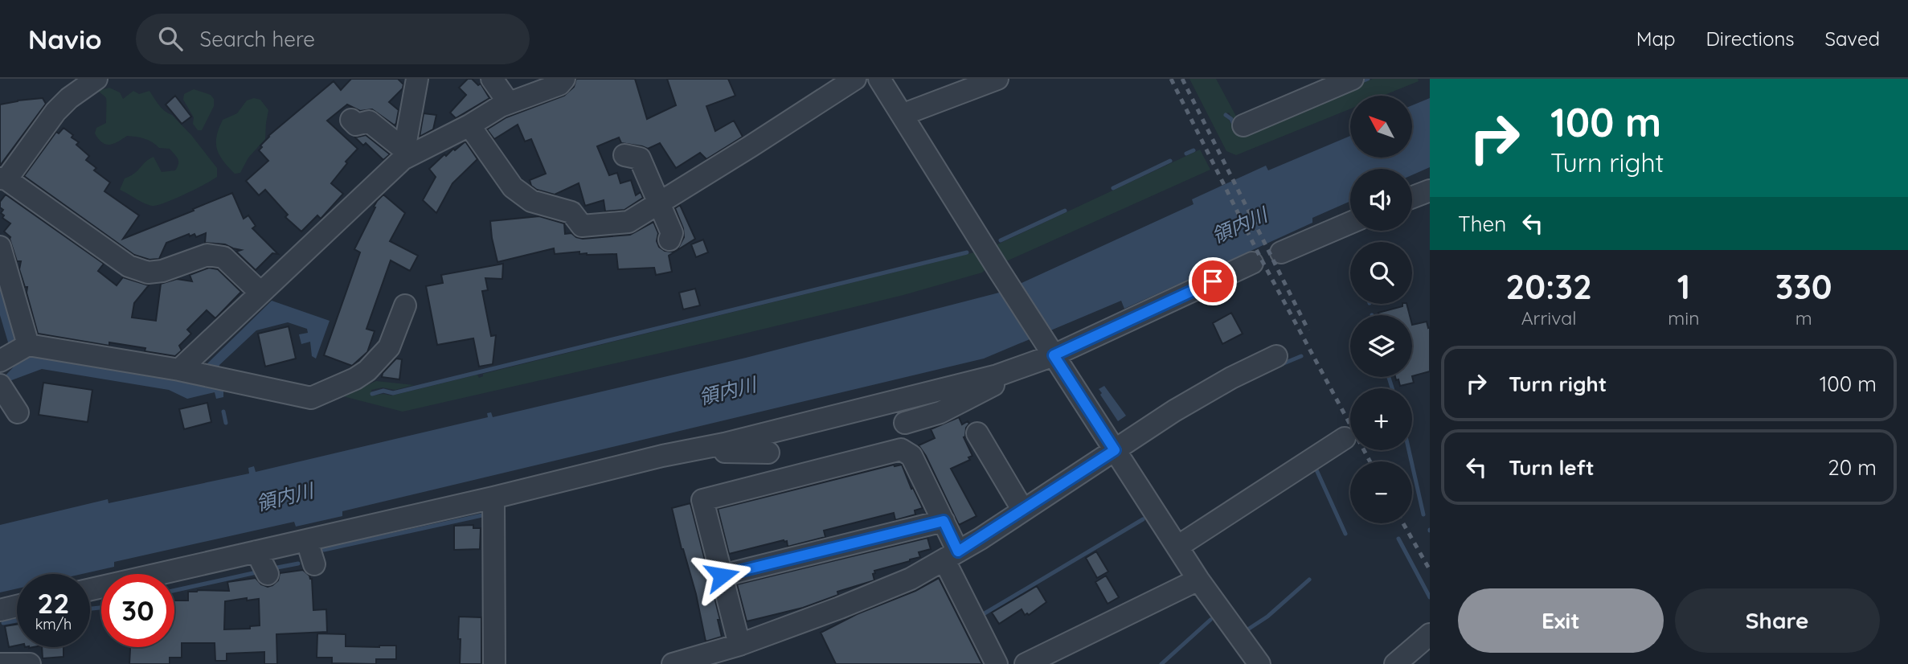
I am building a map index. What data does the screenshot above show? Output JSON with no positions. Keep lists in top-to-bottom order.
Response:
{
  "water": ["領内川"],
  "north": "top left",
  "page": {
    "header": "Navio",
    "search": "Search here",
    "nav": ["Map", "Directions", "Saved"],
    "turn": ["100 m", "Turn right"],
    "map_buttons": ["+", "−"],
    "then": "Then",
    "eta": [
      "20:32",
      "Arrival",
      "1",
      "min",
      "330",
      "m"
    ],
    "list": [
      {
        "name": "Turn right",
        "value": "100 m"
      },
      {
        "name": "Turn left",
        "value": "20 m"
      }
    ],
    "speed": "22 km/h",
    "limit": "30",
    "buttons": ["Exit", "Share"]
  }
}
